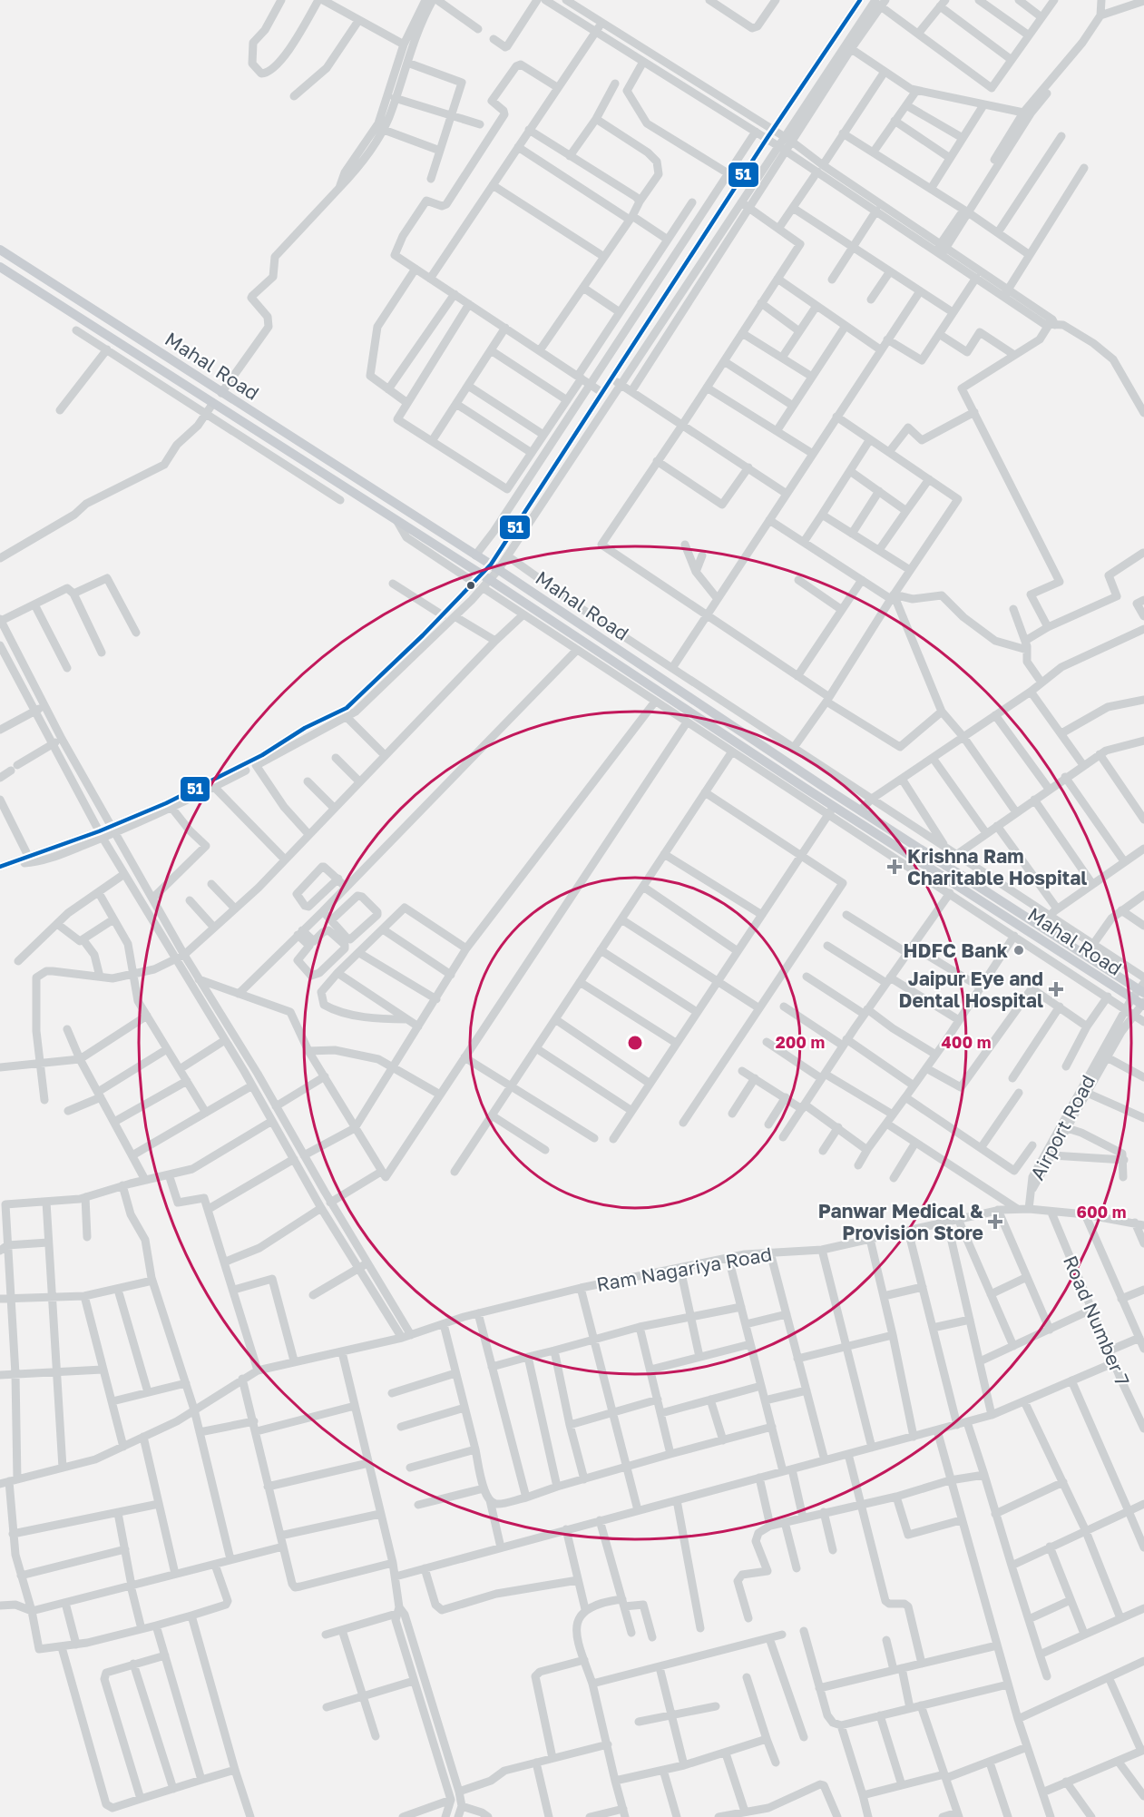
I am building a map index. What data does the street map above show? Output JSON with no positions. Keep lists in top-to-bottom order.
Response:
{
  "streets": {
    "main road": ["Mahal Road"],
    "street": ["Airport Road", "Ram Nagariya Road", "Road Number 7"]
  },
  "crossings": [
    ["Mahal Road", "Airport Road"],
    ["Ram Nagariya Road", "Road Number 7"]
  ],
  "places": {
    "health": ["Krishna Ram Charitable Hospital", "Jaipur Eye and Dental Hospital", "Panwar Medical & Provision Store"],
    "other": ["HDFC Bank"]
  },
  "lines": ["transit line 51"],
  "rings": ["200 m", "400 m", "600 m"]
}
